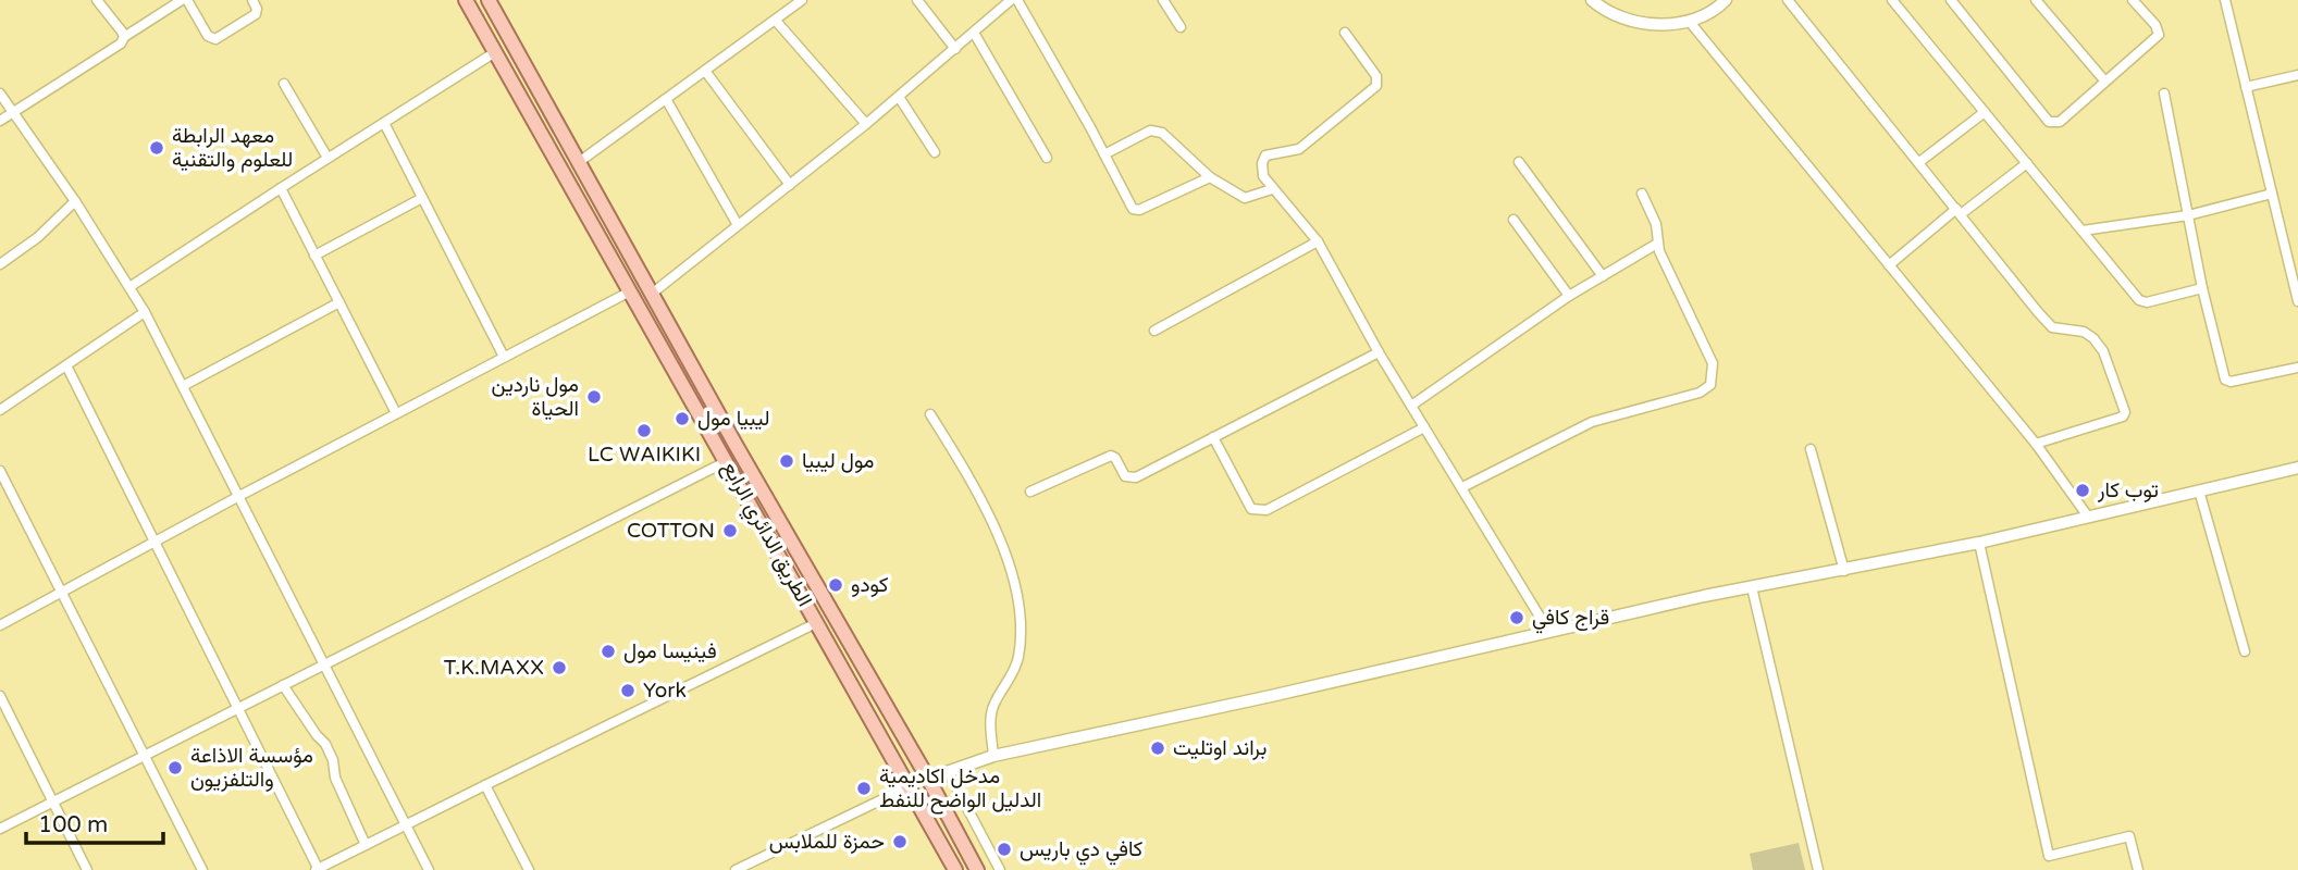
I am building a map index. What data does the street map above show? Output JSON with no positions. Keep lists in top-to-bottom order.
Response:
{
  "streets": {
    "main road": ["الطريق الدائري الرابع"]
  },
  "places": [
    "معهد الرابطة للعلوم والتقنية",
    "مول ناردين الحياة",
    "ليبيا مول",
    "LC WAIKIKI",
    "مول ليبيا",
    "توب كار",
    "COTTON",
    "كودو",
    "قراج كافي",
    "فينيسا مول",
    "T.K.MAXX",
    "York",
    "براند اوتليت",
    "مؤسسة الاذاعة والتلفزيون",
    "مدخل اكاديمية الدليل الواضح للنفط",
    "حمزة للملابس",
    "كافي دي باريس"
  ],
  "scale_bar": "100 m"
}
